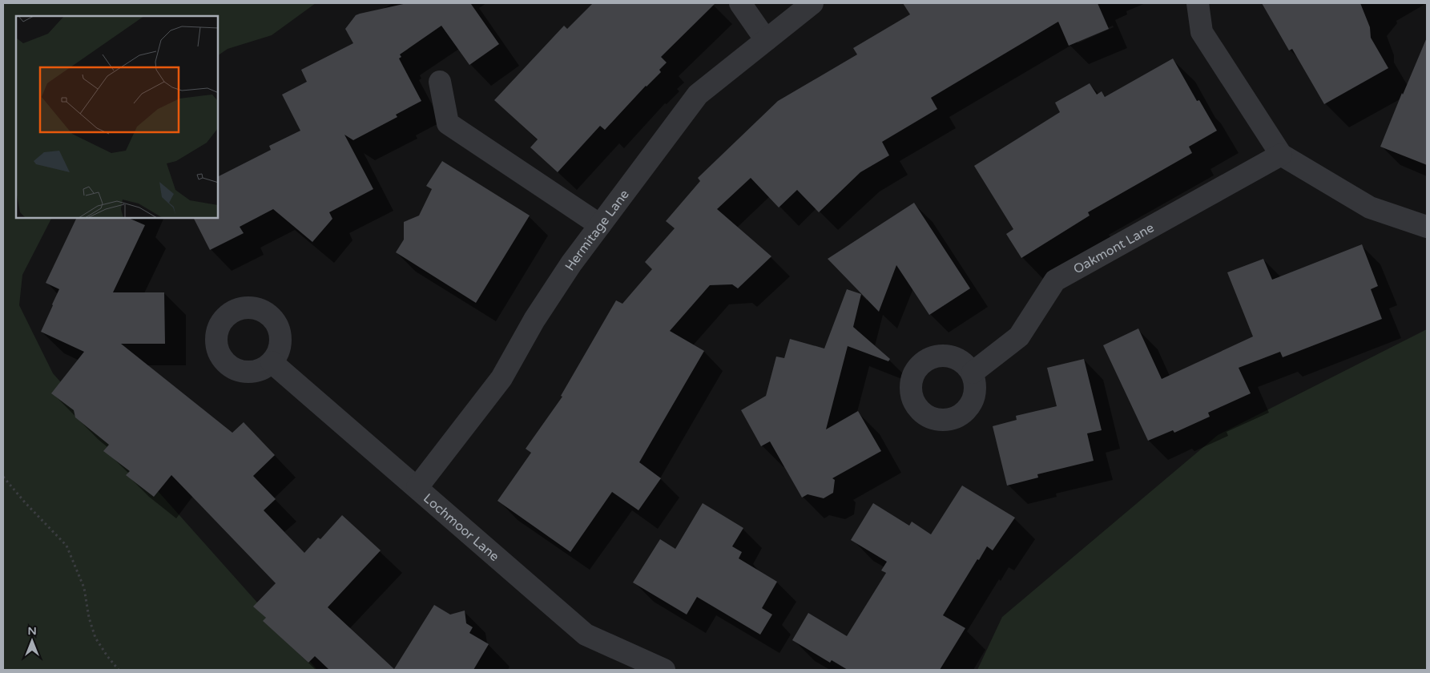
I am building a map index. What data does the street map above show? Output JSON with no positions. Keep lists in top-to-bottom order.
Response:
{
  "streets": {
    "street": ["Hermitage Lane", "Oakmont Lane", "Lochmoor Lane"]
  },
  "crossings": [
    ["Hermitage Lane", "Lochmoor Lane"]
  ],
  "north": "top"
}
